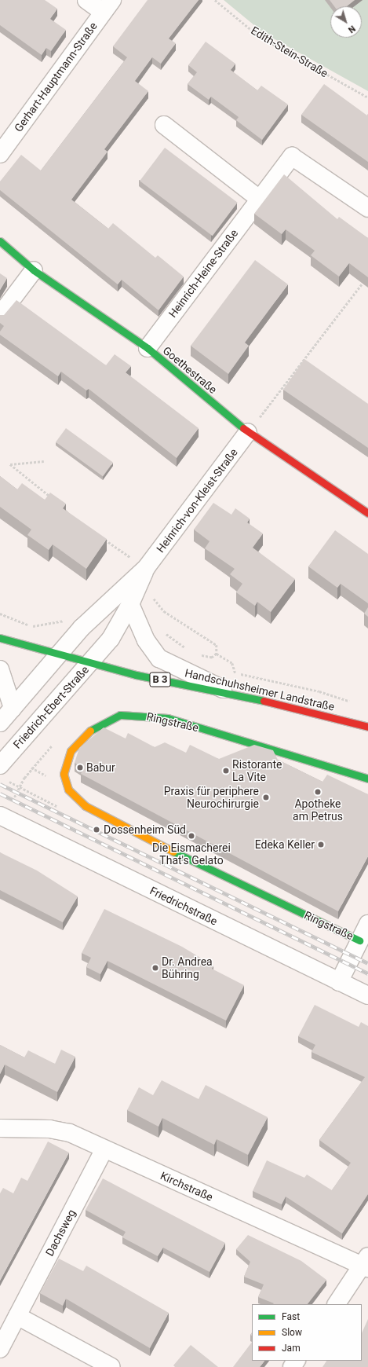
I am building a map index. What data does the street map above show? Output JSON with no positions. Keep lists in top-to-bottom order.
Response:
{
  "streets": {
    "street": [
      "Gerhart-Hauptmann-Straße",
      "Heinrich-Heine-Straße",
      "Goethestraße",
      "Heinrich-von-Kleist-Straße",
      "B 3",
      "Handschuhsheimer Landstraße",
      "Friedrich-Ebert-Straße",
      "Ringstraße",
      "Friedrichstraße",
      "Kirchstraße",
      "Dachsweg"
    ],
    "path": ["Edith-Stein-Straße"]
  },
  "crossings": [
    ["Heinrich-Heine-Straße", "Goethestraße"],
    ["Goethestraße", "Heinrich-von-Kleist-Straße"],
    ["Heinrich-von-Kleist-Straße", "Handschuhsheimer Landstraße"],
    ["Heinrich-von-Kleist-Straße", "Friedrich-Ebert-Straße"],
    ["Handschuhsheimer Landstraße", "Friedrich-Ebert-Straße"],
    ["Ringstraße", "Friedrichstraße"],
    ["Kirchstraße", "Dachsweg"]
  ],
  "places": [
    "Babur",
    "Ristorante La Vite",
    "Apotheke am Petrus",
    "Praxis für periphere Neurochirurgie",
    "Dossenheim Süd",
    "Die Eismacherei That's Gelato",
    "Edeka Keller",
    "Dr. Andrea Bühring"
  ],
  "legend": ["Fast", "Slow", "Jam"],
  "north": "bottom right"
}
